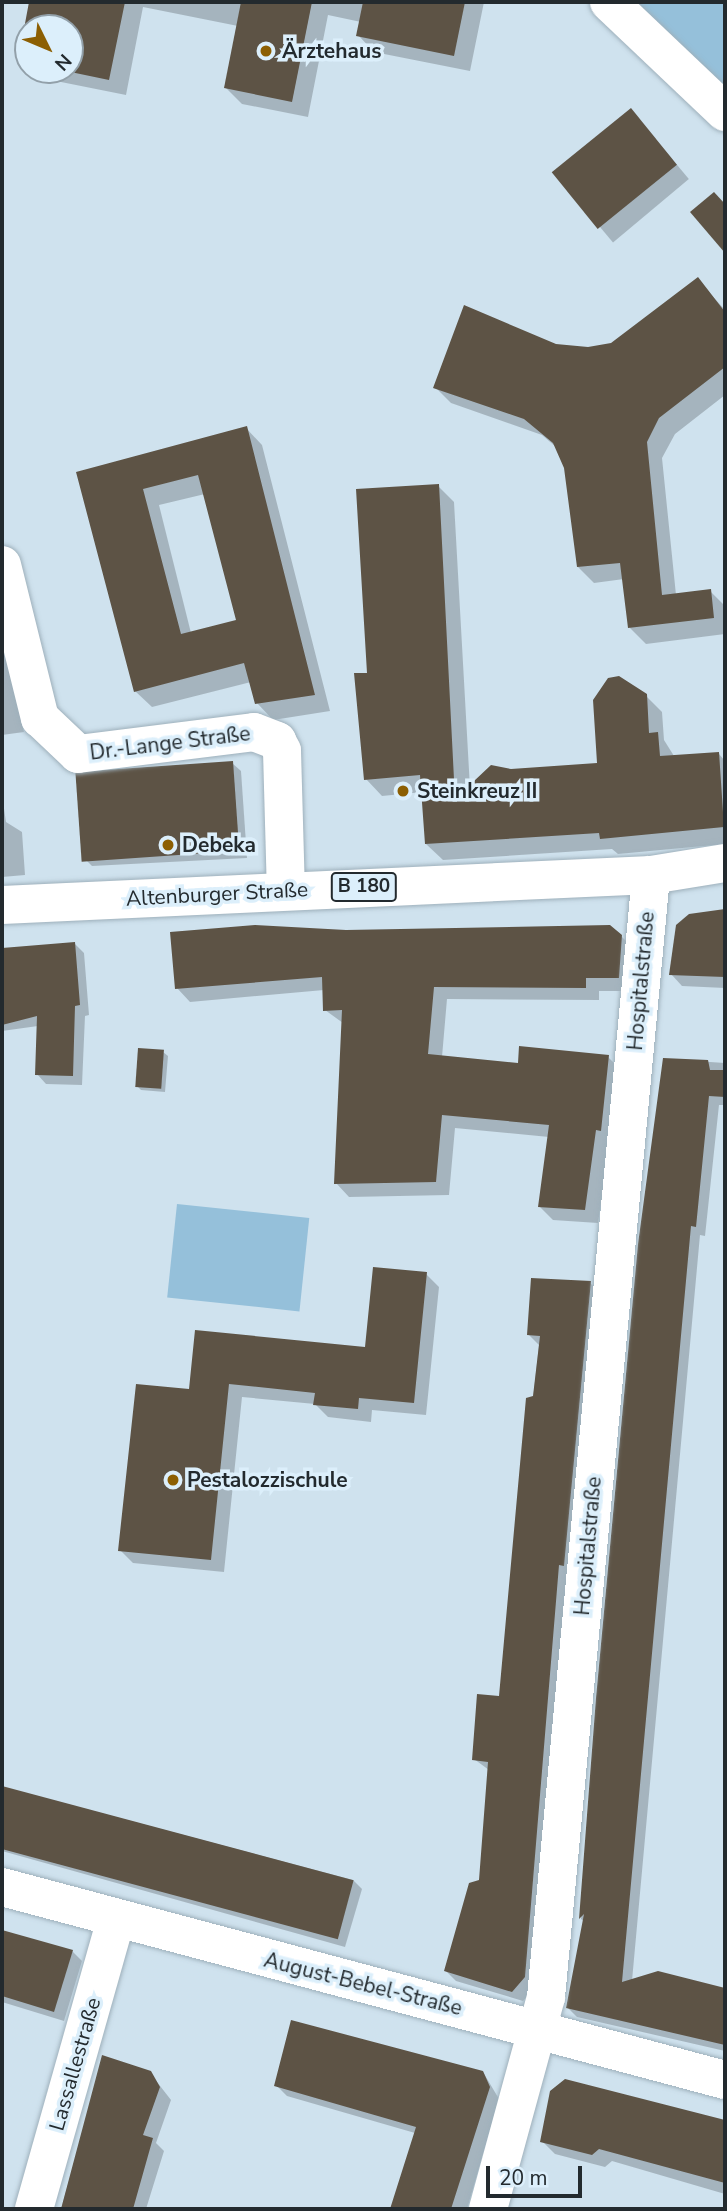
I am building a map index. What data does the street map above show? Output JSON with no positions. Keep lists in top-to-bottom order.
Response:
{
  "streets": {
    "street": [
      "Dr.-Lange Straße",
      "B 180",
      "Altenburger Straße",
      "Hospitalstraße",
      "August-Bebel-Straße",
      "Lassallestraße"
    ]
  },
  "crossings": [
    ["Dr.-Lange Straße", "Altenburger Straße"],
    ["Altenburger Straße", "Hospitalstraße"],
    ["Hospitalstraße", "August-Bebel-Straße"],
    ["August-Bebel-Straße", "Lassallestraße"]
  ],
  "places": [
    "Ärztehaus",
    "Steinkreuz II",
    "Debeka",
    "Pestalozzischule"
  ],
  "scale_bar": "20 m",
  "north": "bottom right"
}
